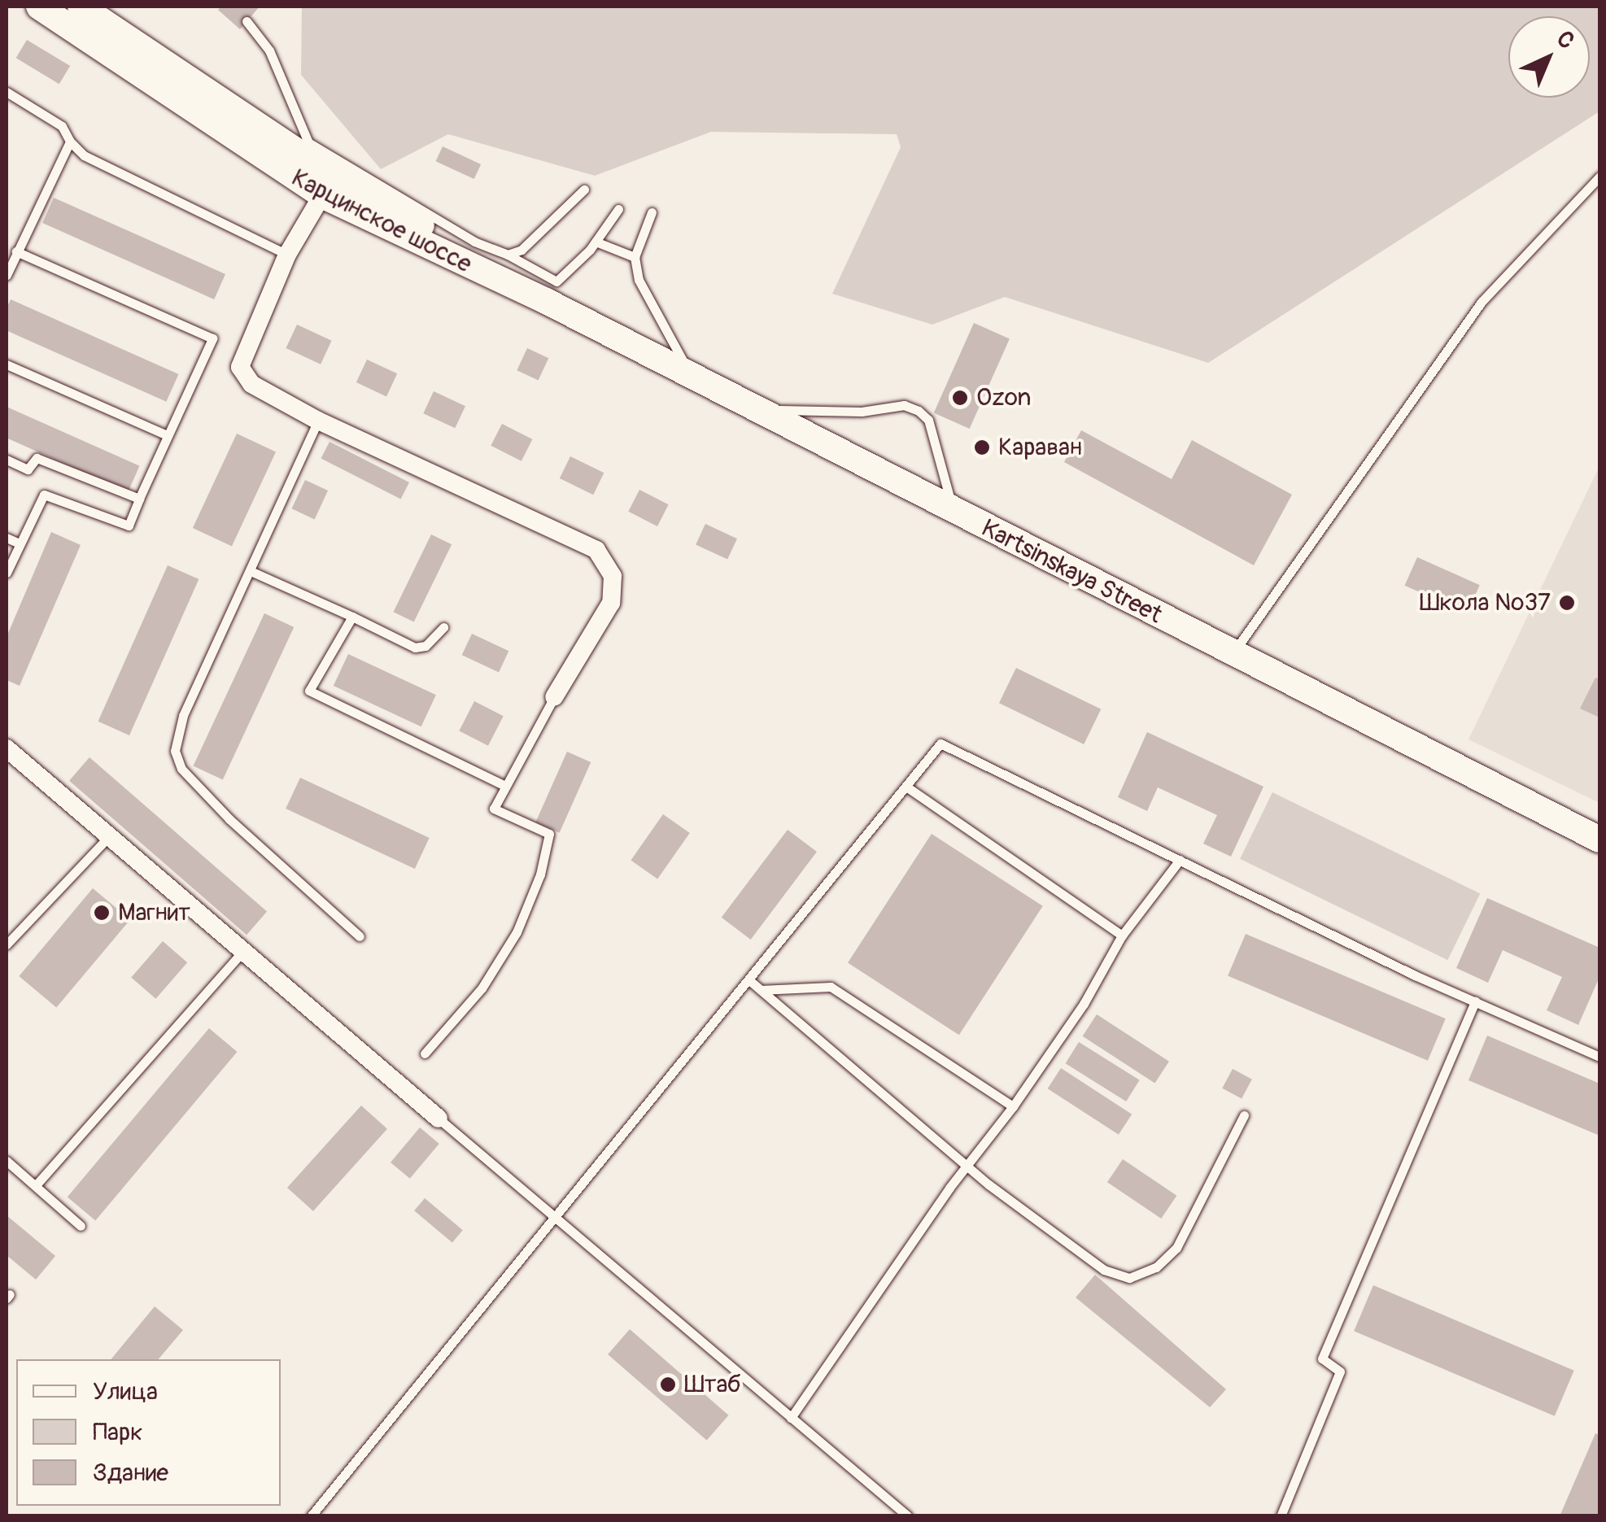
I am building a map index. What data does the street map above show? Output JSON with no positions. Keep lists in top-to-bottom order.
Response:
{
  "streets": {
    "main road": ["Карцинское шоссе", "Kartsinskaya Street"]
  },
  "crossings": [
    ["Карцинское шоссе", "Kartsinskaya Street"]
  ],
  "places": [
    "Ozon",
    "Караван",
    "Школа №37",
    "Магнит",
    "Штаб"
  ],
  "legend": ["Улица", "Парк", "Здание"],
  "north": "top right"
}
